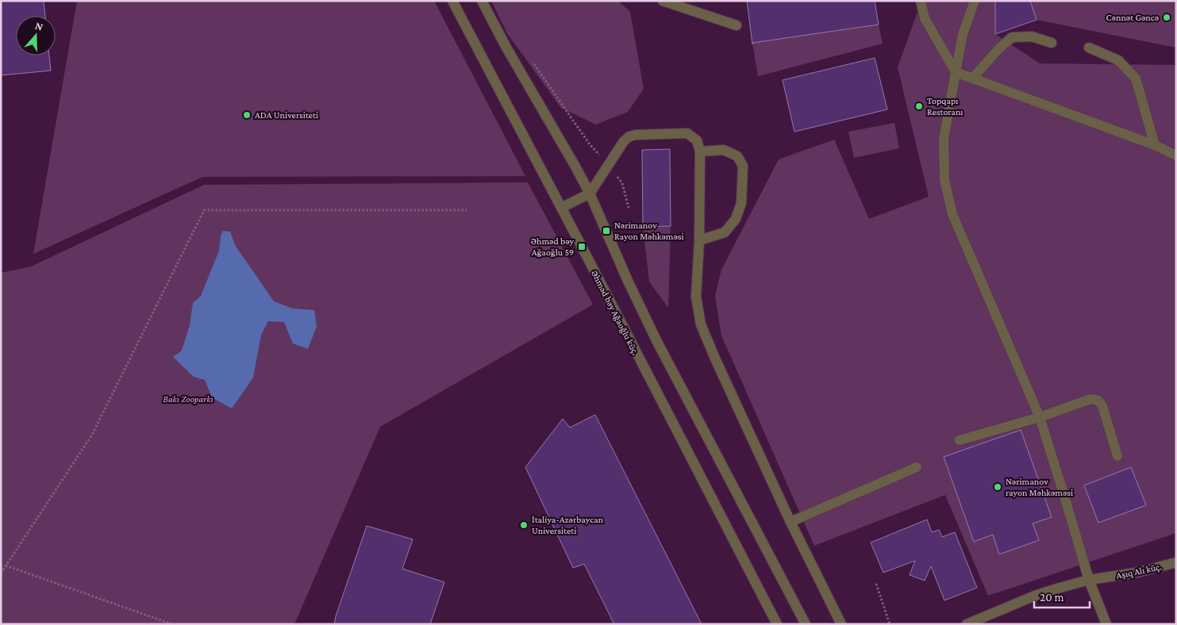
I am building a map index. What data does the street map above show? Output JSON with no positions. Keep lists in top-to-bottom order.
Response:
{
  "streets": {
    "street": ["Əhməd bəy Ağaoğlu küç.", "Aşıq Alı küç."]
  },
  "parks": ["Bakı Zooparkı"],
  "places": {
    "other": [
      "Cənnət Gəncə",
      "Topqapı Restoranı",
      "ADA Universiteti",
      "Nərimanov rayon Məhkəməsi",
      "İtaliya-Azərbaycan Universiteti"
    ],
    "transit": ["Nərimanov Rayon Məhkəməsi", "Əhməd bəy Ağaoğlu 59"]
  },
  "scale_bar": "20 m",
  "north": "top"
}
